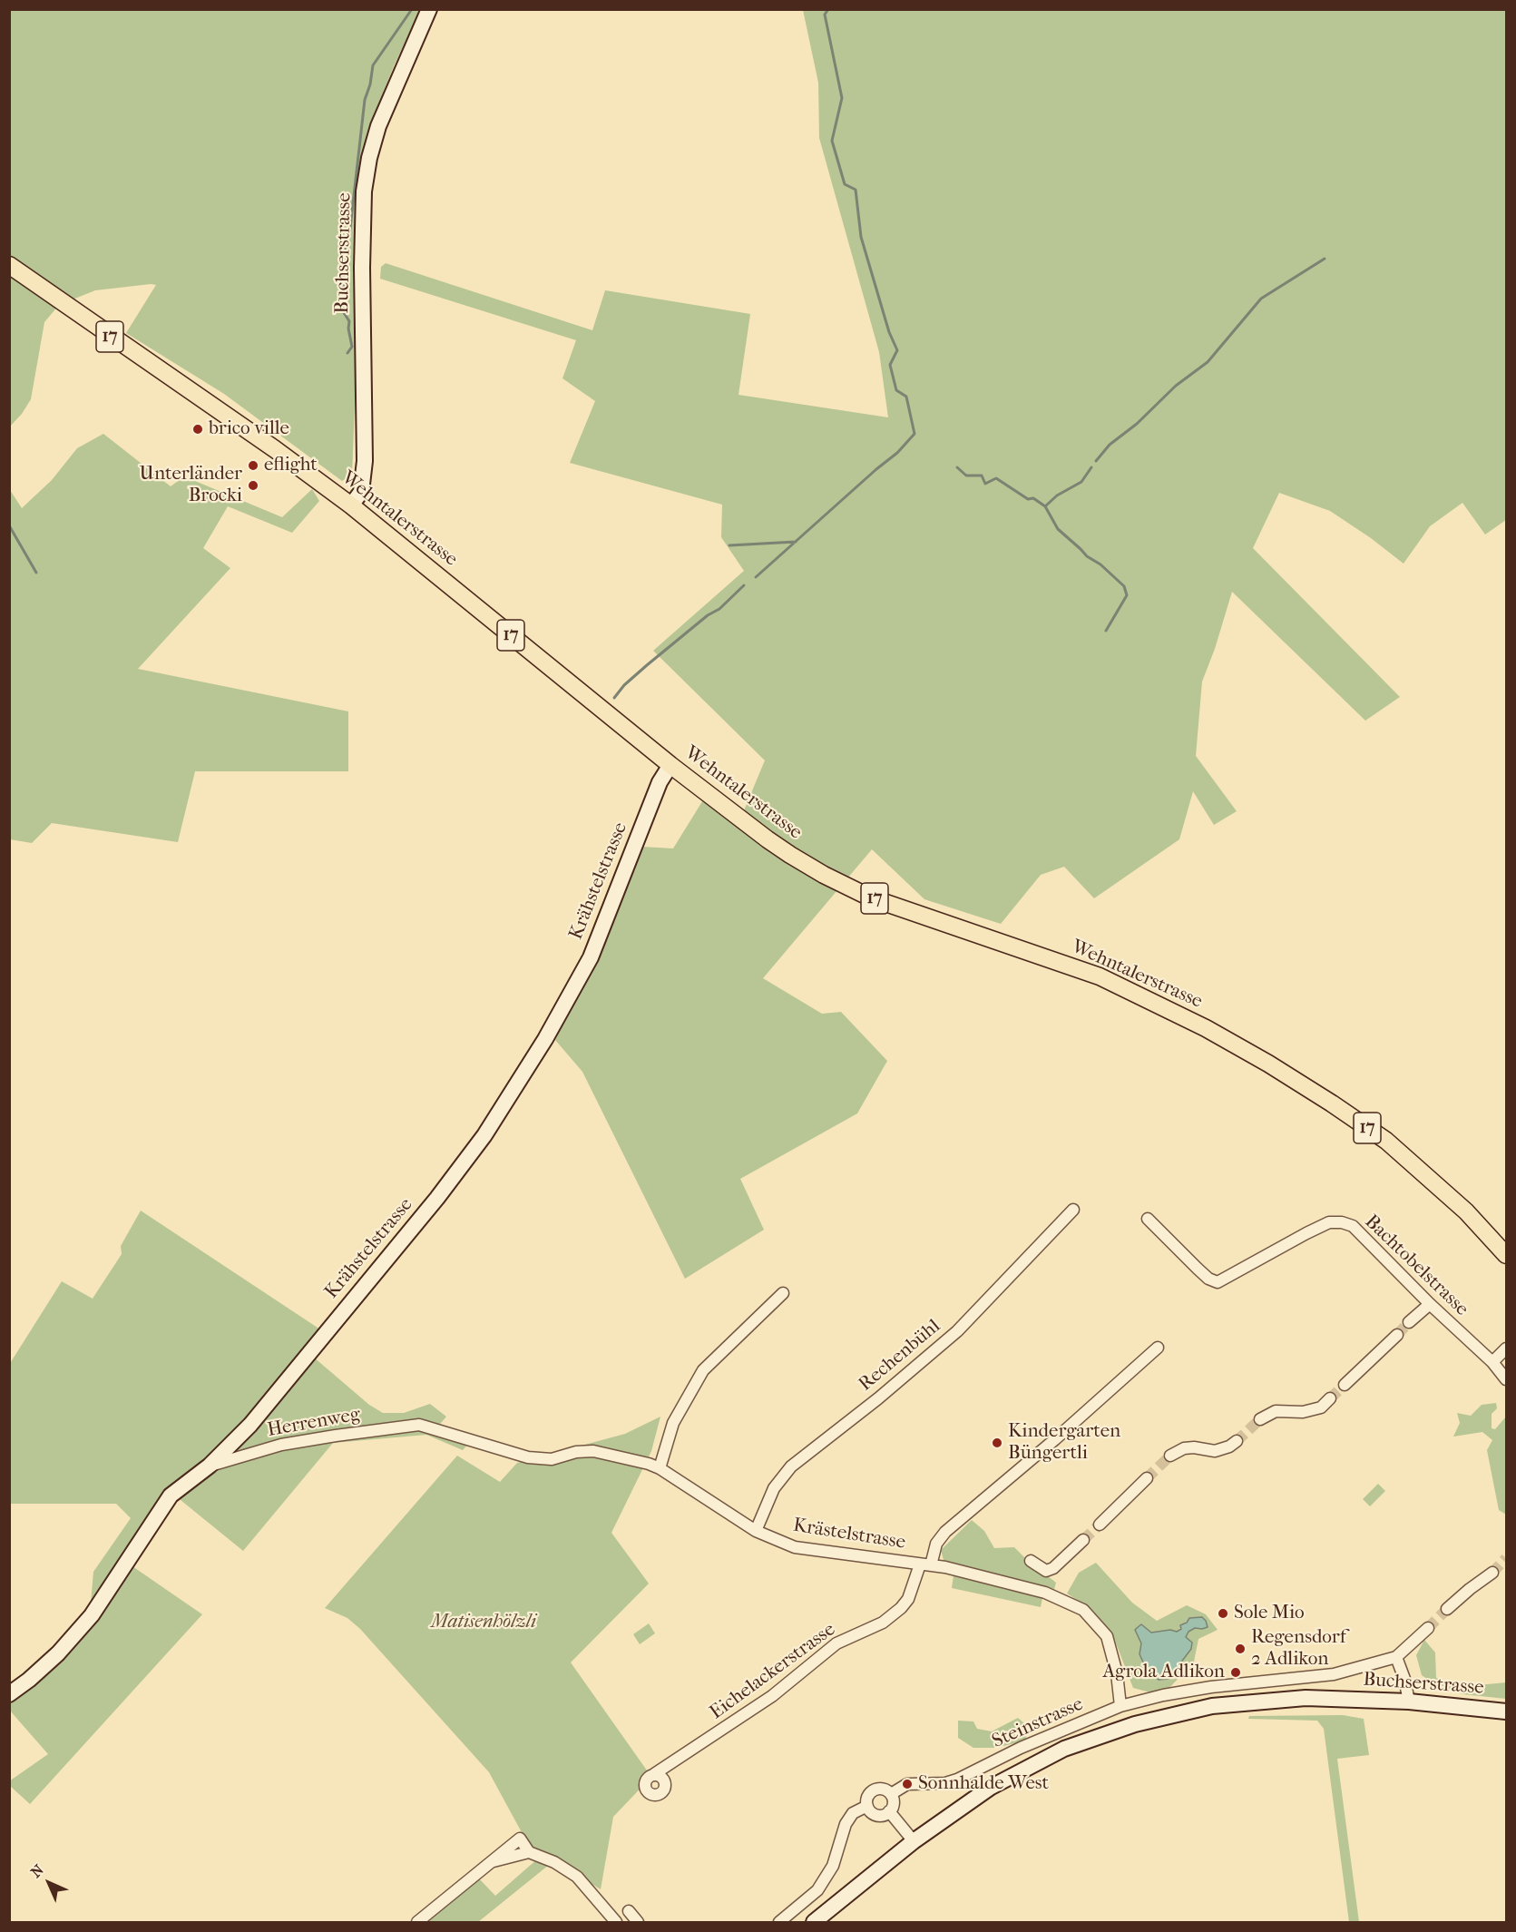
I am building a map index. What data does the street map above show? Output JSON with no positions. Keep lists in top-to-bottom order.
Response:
{
  "streets": {
    "main road": [
      "Buchserstrasse",
      "17",
      "Wehntalerstrasse",
      "Krähstelstrasse"
    ],
    "street": [
      "Bachtobelstrasse",
      "Rechenbühl",
      "Herrenweg",
      "Krästelstrasse",
      "Eichelackerstrasse",
      "Steinstrasse"
    ]
  },
  "crossings": [
    ["Buchserstrasse", "Wehntalerstrasse"],
    ["Wehntalerstrasse", "Krähstelstrasse"],
    ["Krähstelstrasse", "Herrenweg"],
    ["Rechenbühl", "Krästelstrasse"],
    ["Herrenweg", "Krästelstrasse"],
    ["Krästelstrasse", "Eichelackerstrasse"],
    ["Krästelstrasse", "Steinstrasse"]
  ],
  "parks": ["Matisenhölzli"],
  "places": [
    "brico ville",
    "eflight",
    "Unterländer Brocki",
    "Kindergarten Büngertli",
    "Sole Mio",
    "Regensdorf 2 Adlikon",
    "Agrola Adlikon",
    "Sonnhalde West"
  ],
  "north": "top left"
}
